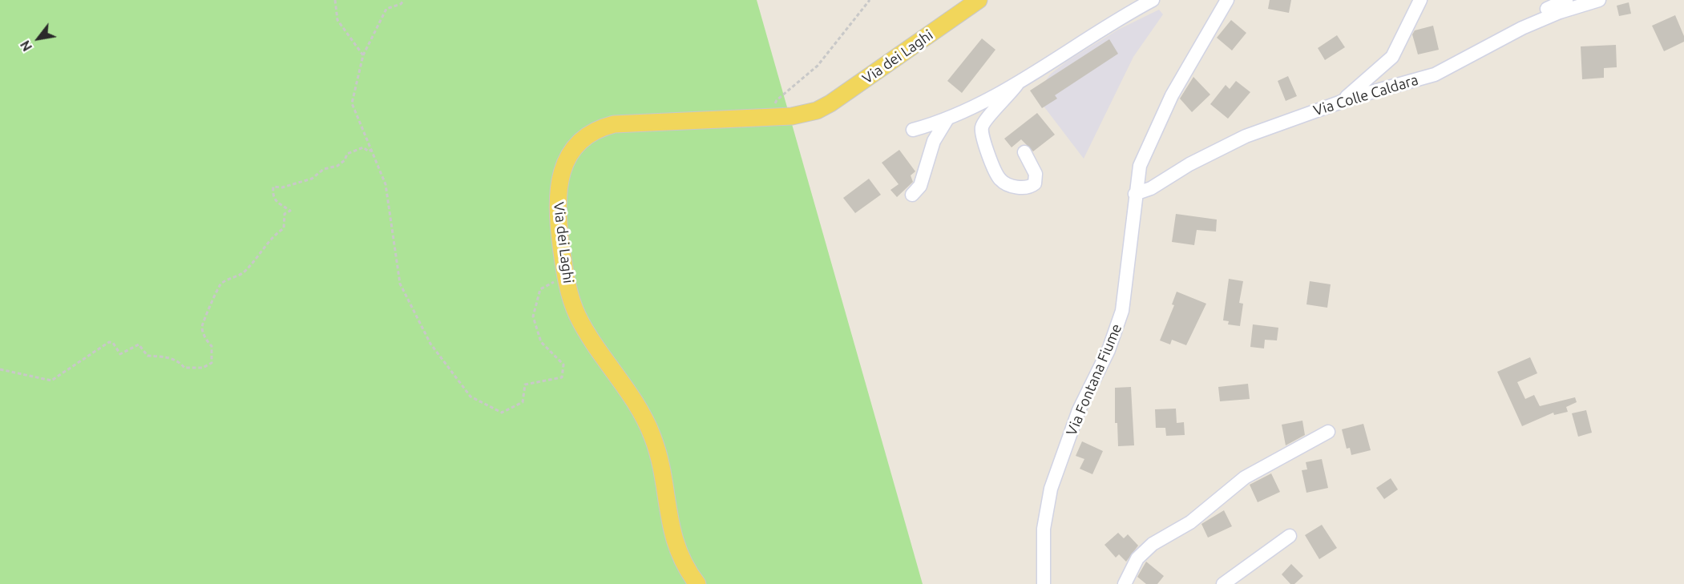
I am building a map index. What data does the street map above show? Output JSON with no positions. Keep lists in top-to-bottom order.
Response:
{
  "streets": {
    "main road": ["Via dei Laghi"],
    "street": ["Via Colle Caldara", "Via Fontana Fiume"]
  },
  "crossings": [
    ["Via Colle Caldara", "Via Fontana Fiume"]
  ],
  "north": "bottom left"
}
